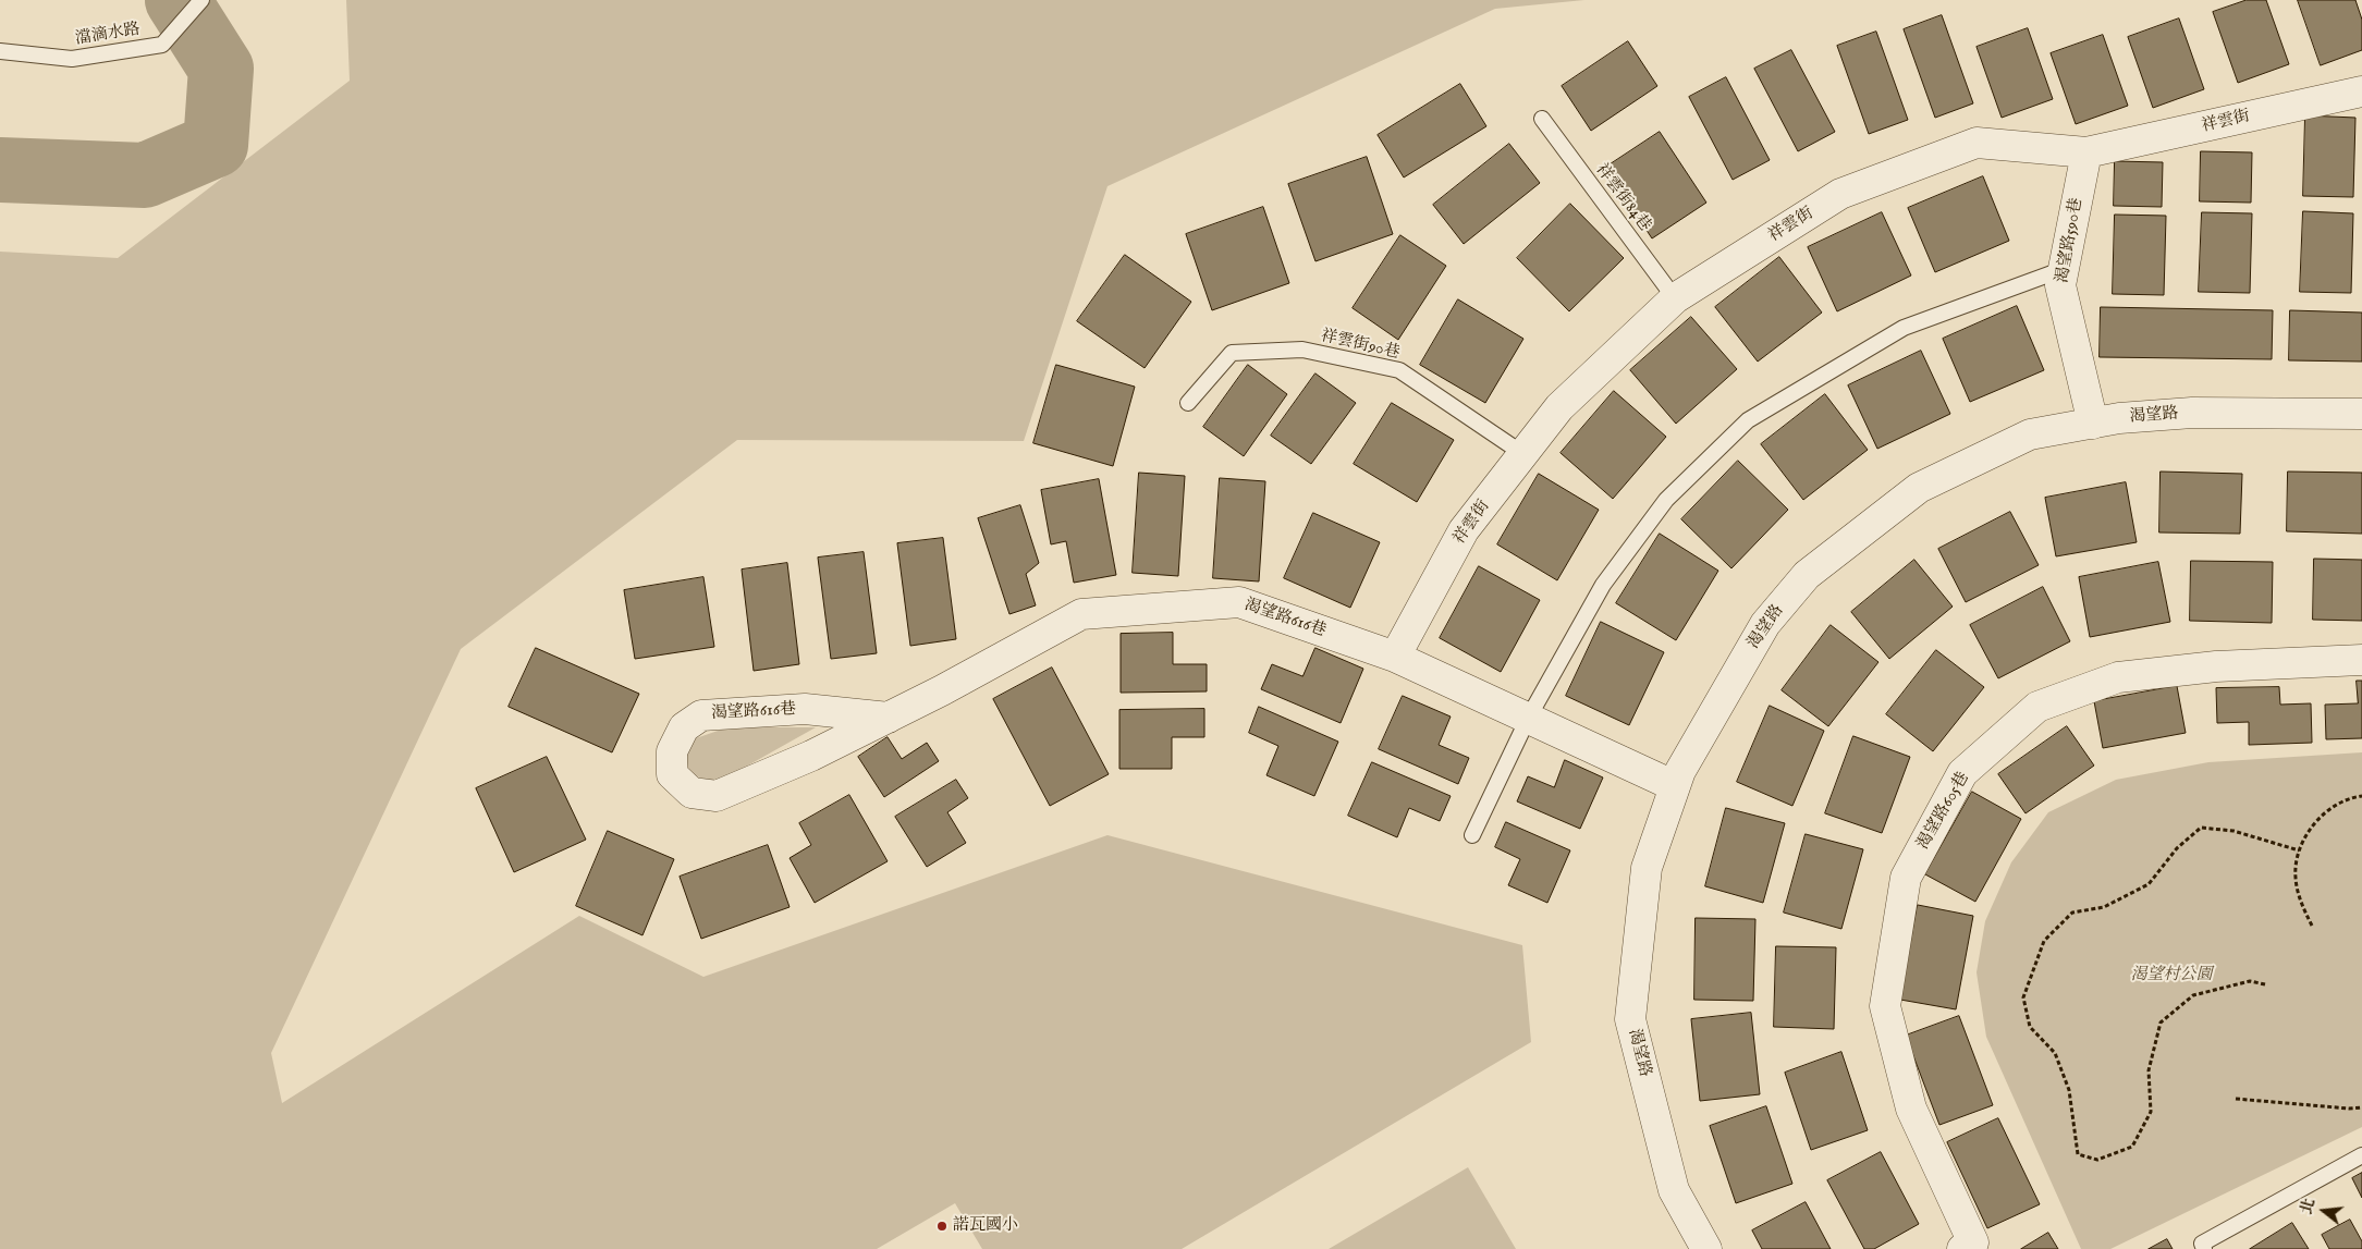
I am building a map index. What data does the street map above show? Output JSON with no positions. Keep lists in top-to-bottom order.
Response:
{
  "streets": {
    "street": [
      "祥雲街",
      "渴望路590巷",
      "渴望路",
      "渴望路616巷",
      "渴望路605巷"
    ],
    "lane": ["澢滴水路", "祥雲街84巷", "祥雲街90巷"]
  },
  "crossings": [
    ["祥雲街", "祥雲街84巷"],
    ["祥雲街", "渴望路590巷"],
    ["祥雲街", "祥雲街90巷"],
    ["祥雲街", "渴望路616巷"],
    ["渴望路590巷", "渴望路"],
    ["渴望路", "渴望路616巷"]
  ],
  "parks": ["渴望村公園"],
  "places": ["諾瓦國小"],
  "north": "left"
}
